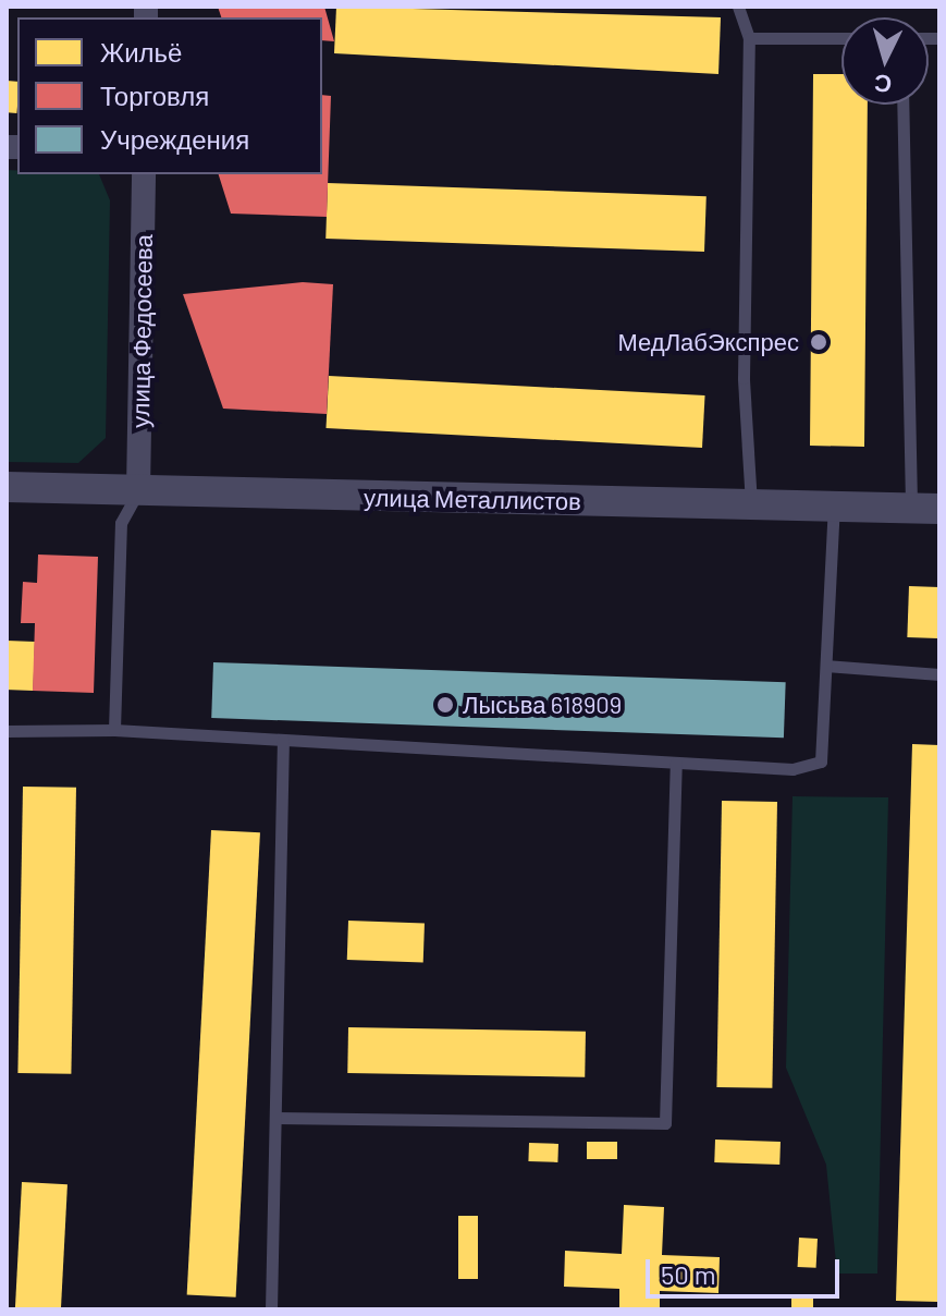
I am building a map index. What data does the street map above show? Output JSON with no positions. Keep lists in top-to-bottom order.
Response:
{
  "streets": {
    "street": ["улица Федосеева", "улица Металлистов"]
  },
  "crossings": [
    ["улица Федосеева", "улица Металлистов"]
  ],
  "places": ["МедЛабЭкспрес", "Лысьва 618909"],
  "legend": ["Жильё", "Торговля", "Учреждения"],
  "scale_bar": "50 m",
  "north": "bottom"
}
